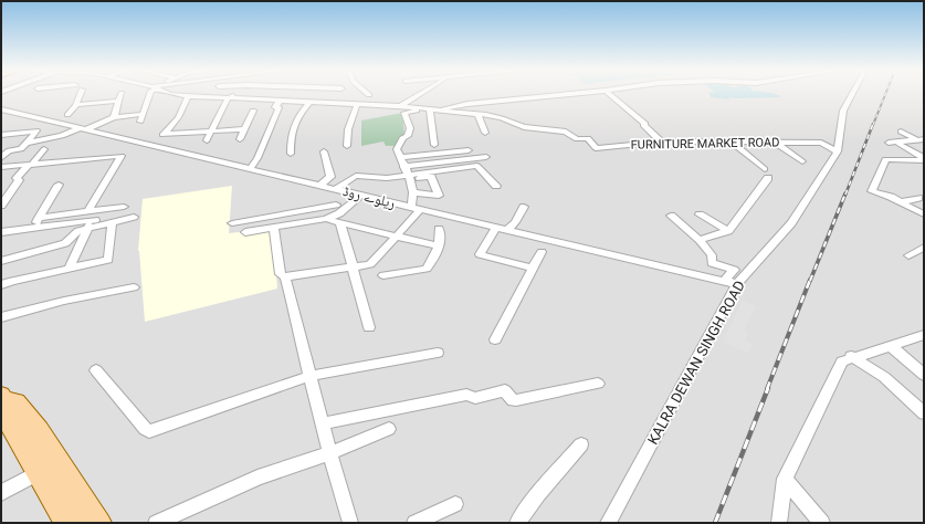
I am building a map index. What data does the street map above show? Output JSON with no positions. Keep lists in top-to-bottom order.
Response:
{
  "streets": {
    "street": ["FURNITURE MARKET ROAD", "ریلوے روڈ", "KALRA DEWAN SINGH ROAD"]
  },
  "crossings": [
    ["FURNITURE MARKET ROAD", "ریلوے روڈ"],
    ["FURNITURE MARKET ROAD", "KALRA DEWAN SINGH ROAD"],
    ["ریلوے روڈ", "KALRA DEWAN SINGH ROAD"]
  ]
}
